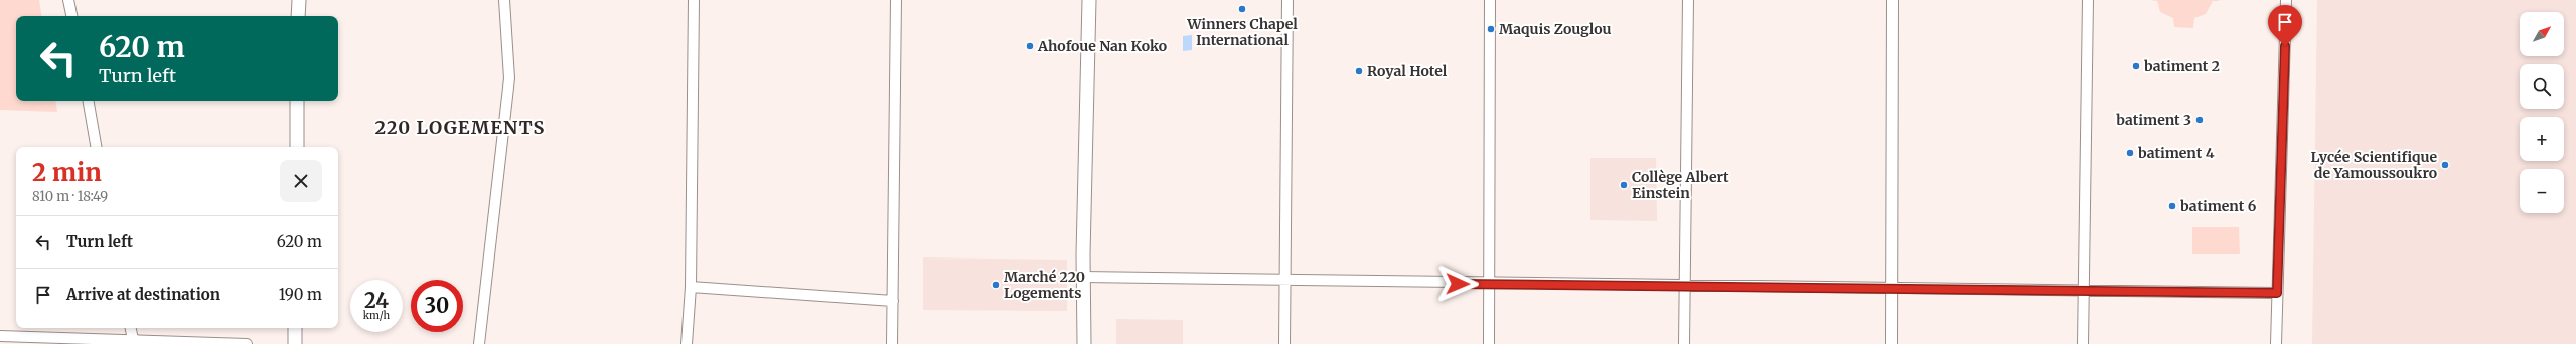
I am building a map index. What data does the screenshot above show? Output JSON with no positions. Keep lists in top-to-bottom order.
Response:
{
  "districts": ["220 LOGEMENTS"],
  "places": [
    "Winners Chapel International",
    "Maquis Zouglou",
    "Ahofoue Nan Koko",
    "batiment 2",
    "Royal Hotel",
    "batiment 3",
    "batiment 4",
    "Lycée Scientifique de Yamoussoukro",
    "Collège Albert Einstein",
    "batiment 6",
    "Marché 220 Logements"
  ],
  "north": "top right",
  "page": {
    "map_buttons": ["+", "−"],
    "turn": ["620 m", "Turn left"],
    "heading": ["2 min", "810 m · 18:49"],
    "list": [
      {
        "name": "Turn left",
        "value": "620 m"
      },
      {
        "name": "Arrive at destination",
        "value": "190 m"
      }
    ],
    "speed": "24 km/h",
    "limit": "30"
  }
}
